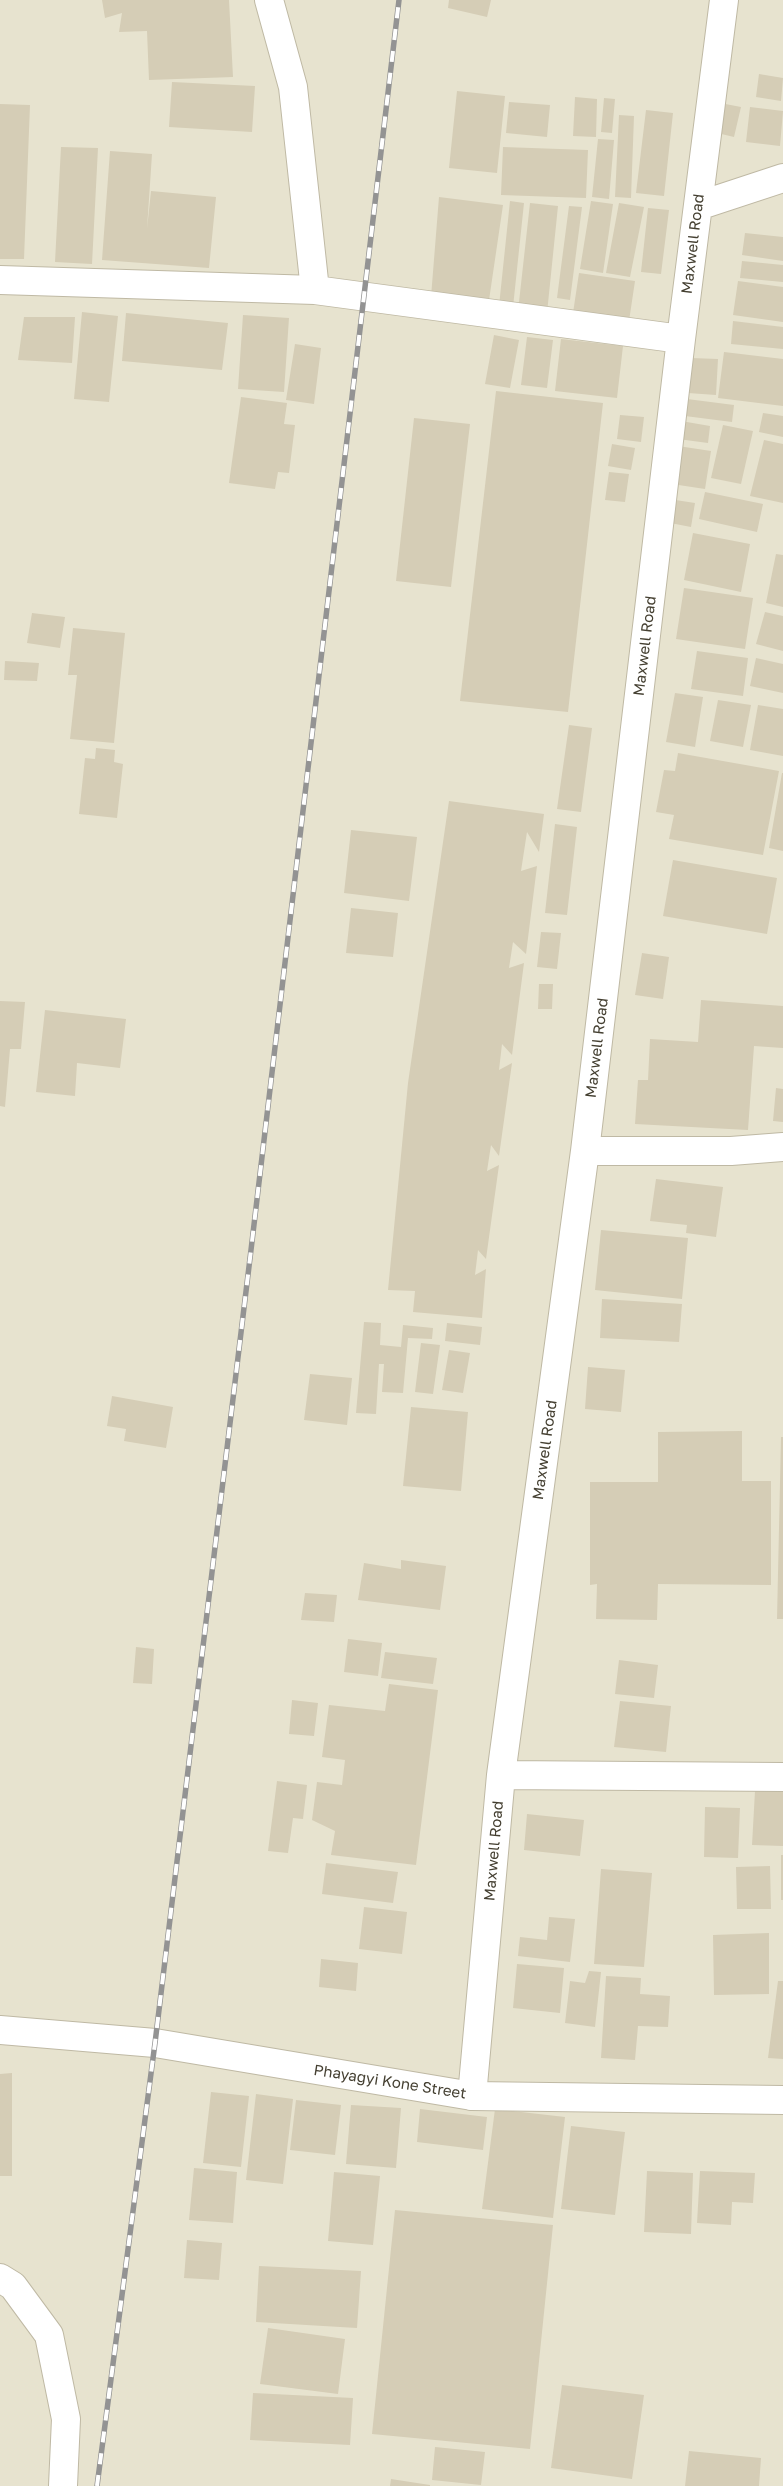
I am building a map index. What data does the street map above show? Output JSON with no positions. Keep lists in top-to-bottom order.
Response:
{
  "streets": {
    "street": ["Maxwell Road", "Phayagyi Kone Street"]
  },
  "crossings": [
    ["Maxwell Road", "Phayagyi Kone Street"]
  ]
}
